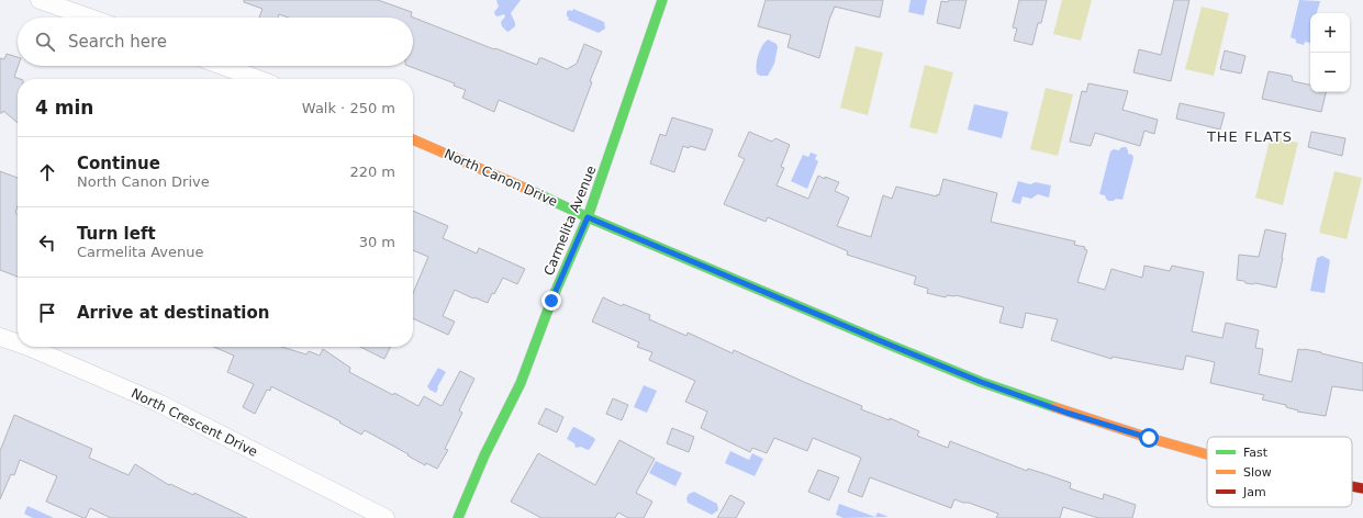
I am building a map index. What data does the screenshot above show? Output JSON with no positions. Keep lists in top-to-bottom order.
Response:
{
  "streets": {
    "street": ["North Canon Drive", "Carmelita Avenue", "North Crescent Drive"]
  },
  "crossings": [
    ["North Canon Drive", "Carmelita Avenue"]
  ],
  "districts": ["THE FLATS"],
  "legend": ["Fast", "Slow", "Jam"],
  "page": {
    "map_buttons": ["+", "−"],
    "search": "Search here",
    "heading": ["4 min", "Walk · 250 m"],
    "list": [
      ["Continue", "North Canon Drive", "220 m"],
      ["Turn left", "Carmelita Avenue", "30 m"],
      "Arrive at destination"
    ]
  }
}
